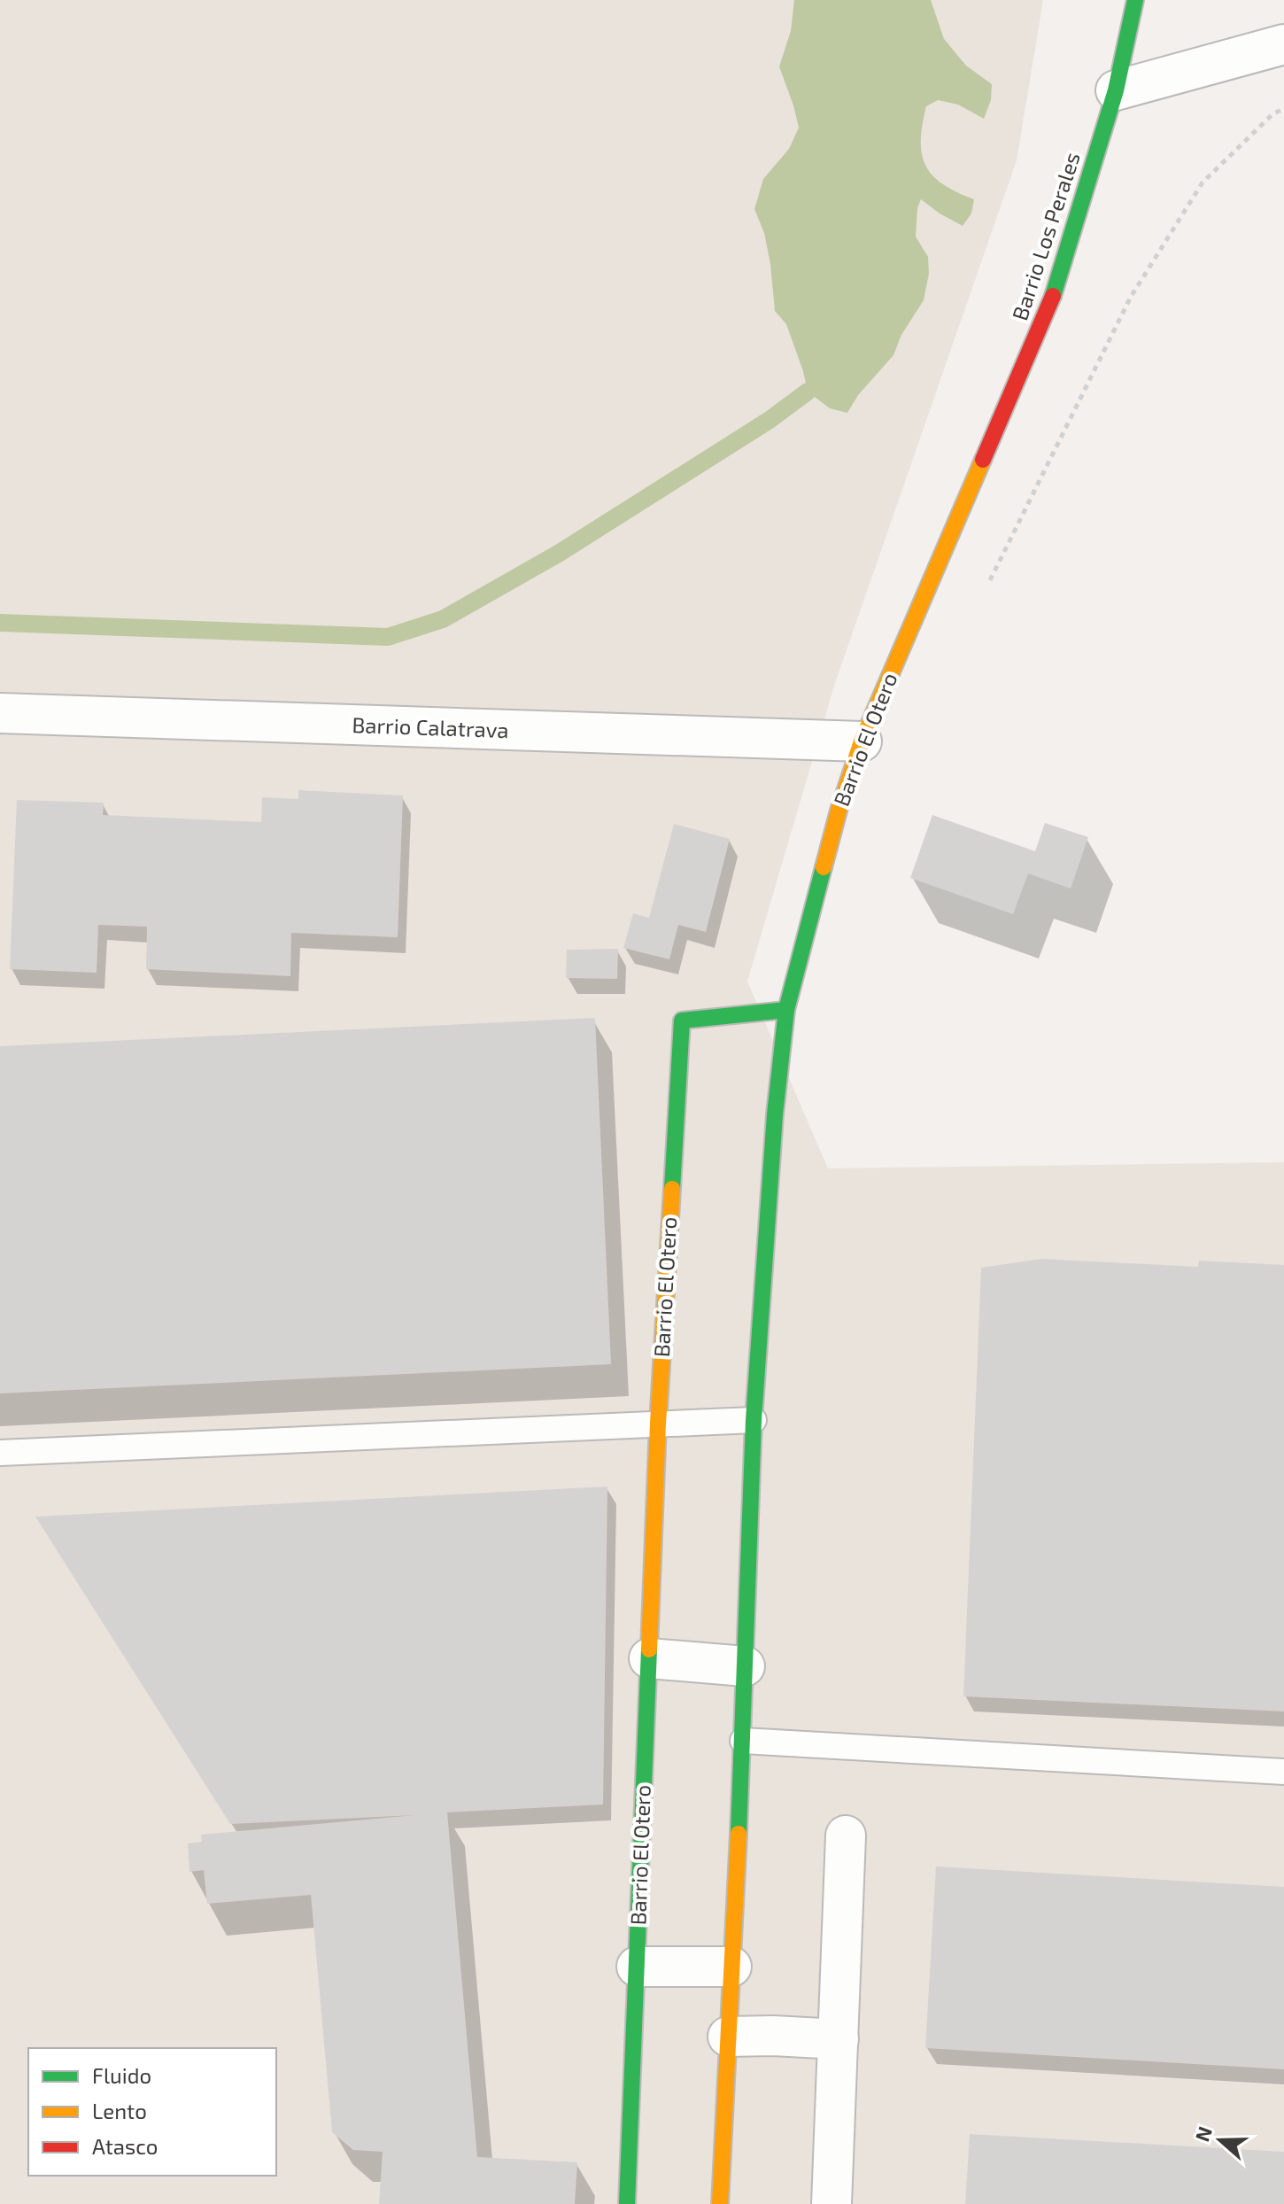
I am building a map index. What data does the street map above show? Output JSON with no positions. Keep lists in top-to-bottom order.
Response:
{
  "streets": {
    "main road": ["Barrio Los Perales", "Barrio El Otero"],
    "street": ["Barrio Calatrava"]
  },
  "crossings": [
    ["Barrio Los Perales", "Barrio El Otero"],
    ["Barrio Calatrava", "Barrio El Otero"]
  ],
  "legend": ["Fluido", "Lento", "Atasco"],
  "north": "left"
}
